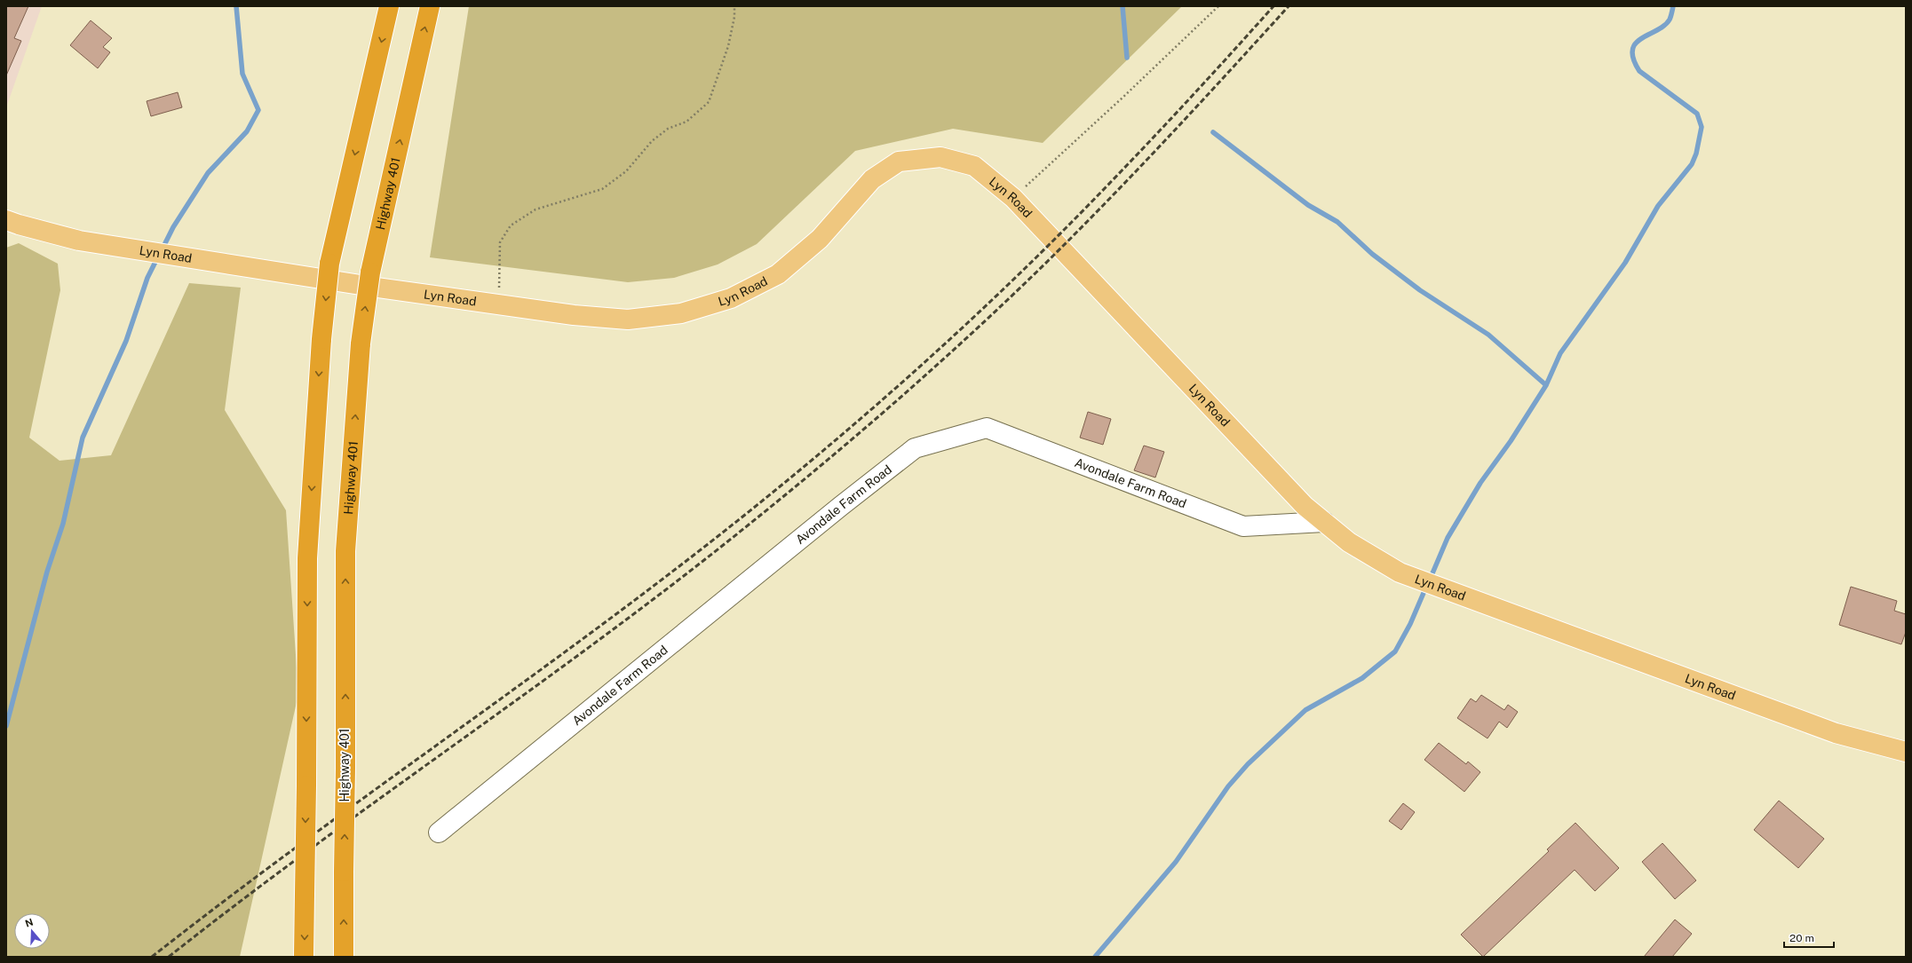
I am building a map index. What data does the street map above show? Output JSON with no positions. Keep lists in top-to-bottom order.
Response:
{
  "streets": {
    "highway": ["Highway 401"],
    "main road": ["Lyn Road"],
    "street": ["Avondale Farm Road"]
  },
  "crossings": [
    ["Lyn Road", "Avondale Farm Road"]
  ],
  "scale_bar": "20 m",
  "north": "top"
}
